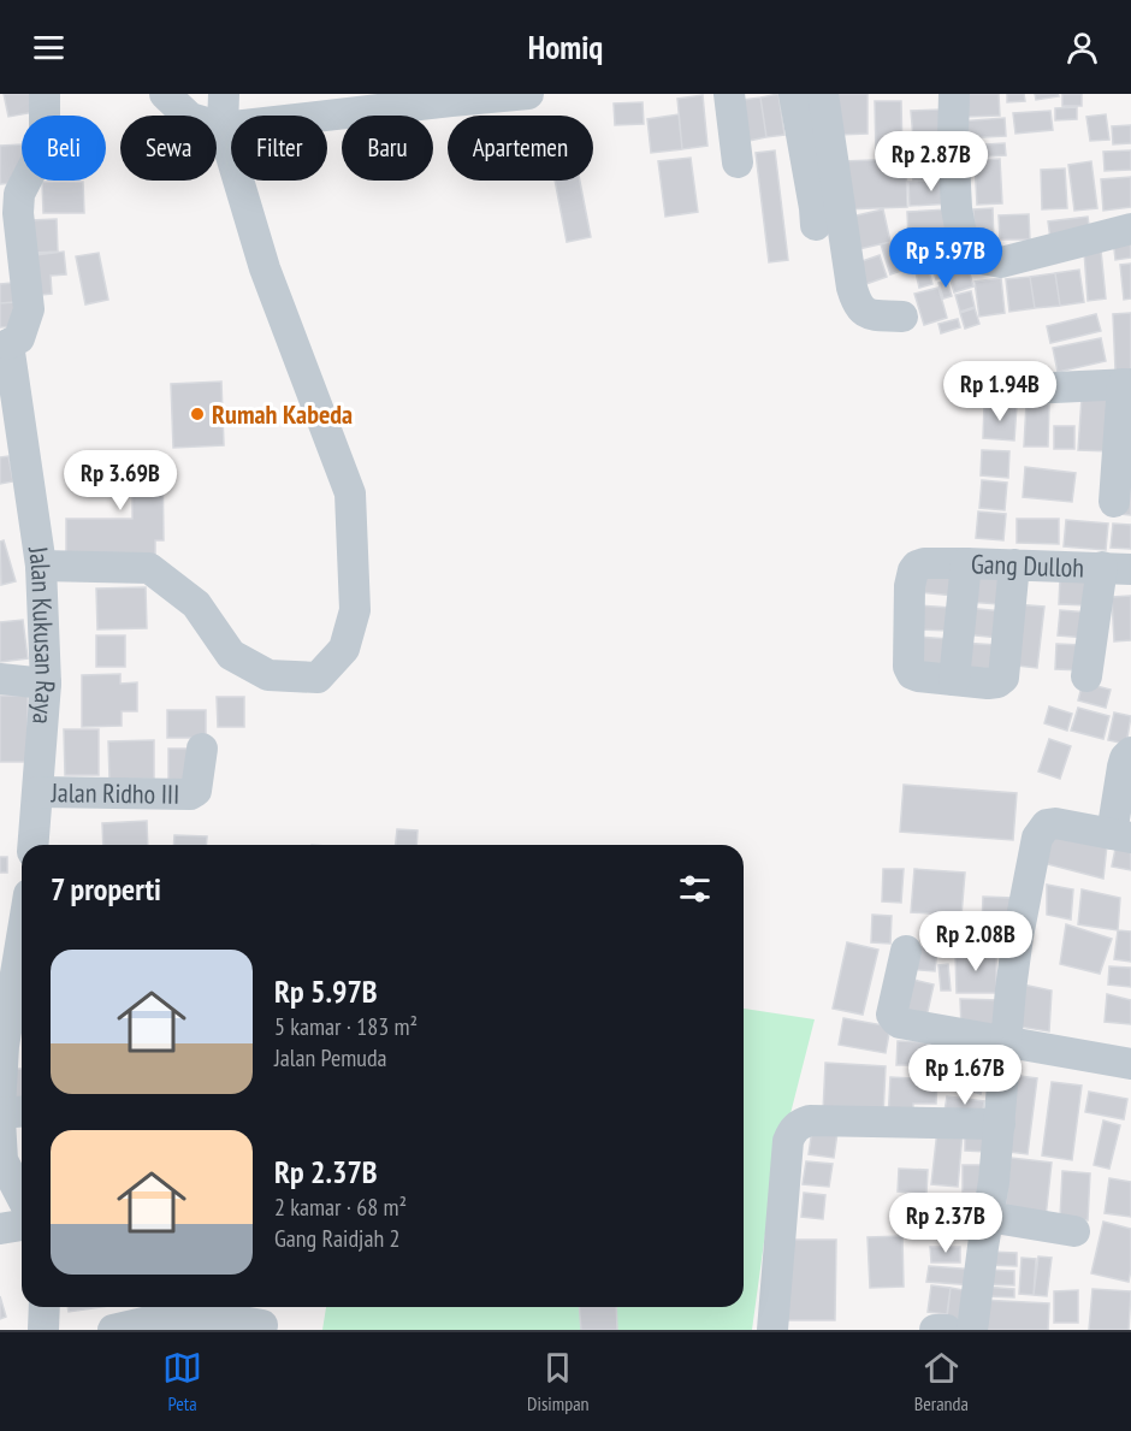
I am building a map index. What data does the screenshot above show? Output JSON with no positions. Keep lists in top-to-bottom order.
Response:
{
  "streets": {
    "street": ["Gang Dulloh", "Jalan Kukusan Raya", "Jalan Ridho III"]
  },
  "crossings": [
    ["Jalan Kukusan Raya", "Jalan Ridho III"]
  ],
  "places": ["Rumah Kabeda"],
  "page": {
    "header": "Homiq",
    "chip": [
      "Beli",
      "Sewa",
      "Filter",
      "Baru",
      "Apartemen"
    ],
    "price": [
      "Rp 2.87B",
      "Rp 5.97B",
      "Rp 1.94B",
      "Rp 3.69B",
      "Rp 2.08B",
      "Rp 1.67B",
      "Rp 2.37B"
    ],
    "heading": "7 properti",
    "list": [
      {
        "name": "Rp 5.97B",
        "note": "5 kamar · 183 m² · Jalan Pemuda"
      },
      {
        "name": "Rp 2.37B",
        "note": "2 kamar · 68 m² · Gang Raidjah 2"
      }
    ],
    "tabs": ["Peta", "Disimpan", "Beranda"]
  }
}
